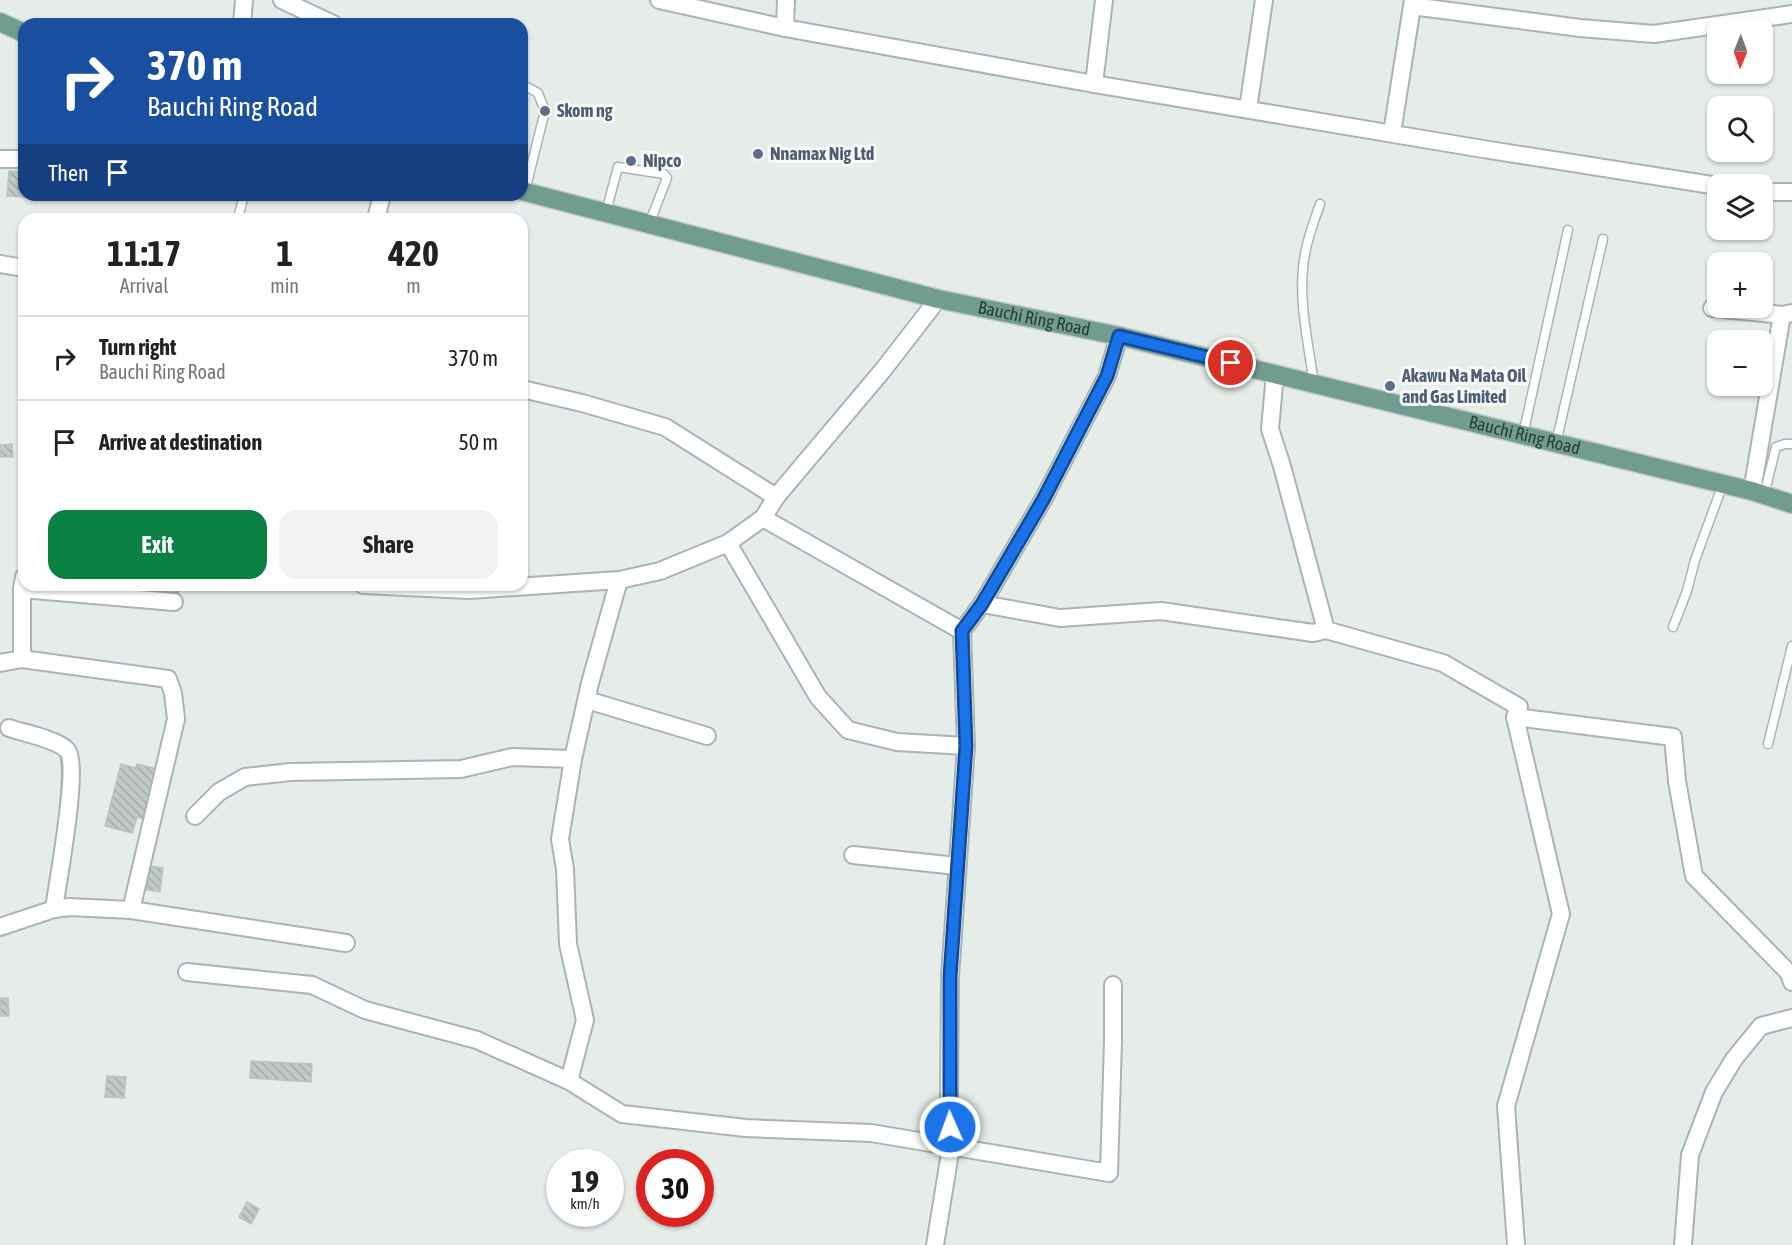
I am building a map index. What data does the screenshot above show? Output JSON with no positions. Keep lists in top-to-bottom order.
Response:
{
  "streets": {
    "main road": ["Bauchi Ring Road"]
  },
  "places": [
    "Skom ng",
    "Nnamax Nig Ltd",
    "Nipco",
    "Akawu Na Mata Oil and Gas Limited"
  ],
  "north": "bottom",
  "page": {
    "map_buttons": ["+", "−"],
    "turn": ["370 m", "Bauchi Ring Road"],
    "then": "Then",
    "eta": [
      "11:17",
      "Arrival",
      "1",
      "min",
      "420",
      "m"
    ],
    "list": [
      {
        "name": "Turn right",
        "note": "Bauchi Ring Road",
        "value": "370 m"
      },
      {
        "name": "Arrive at destination",
        "value": "50 m"
      }
    ],
    "buttons": ["Exit", "Share"],
    "speed": "19 km/h",
    "limit": "30"
  }
}
